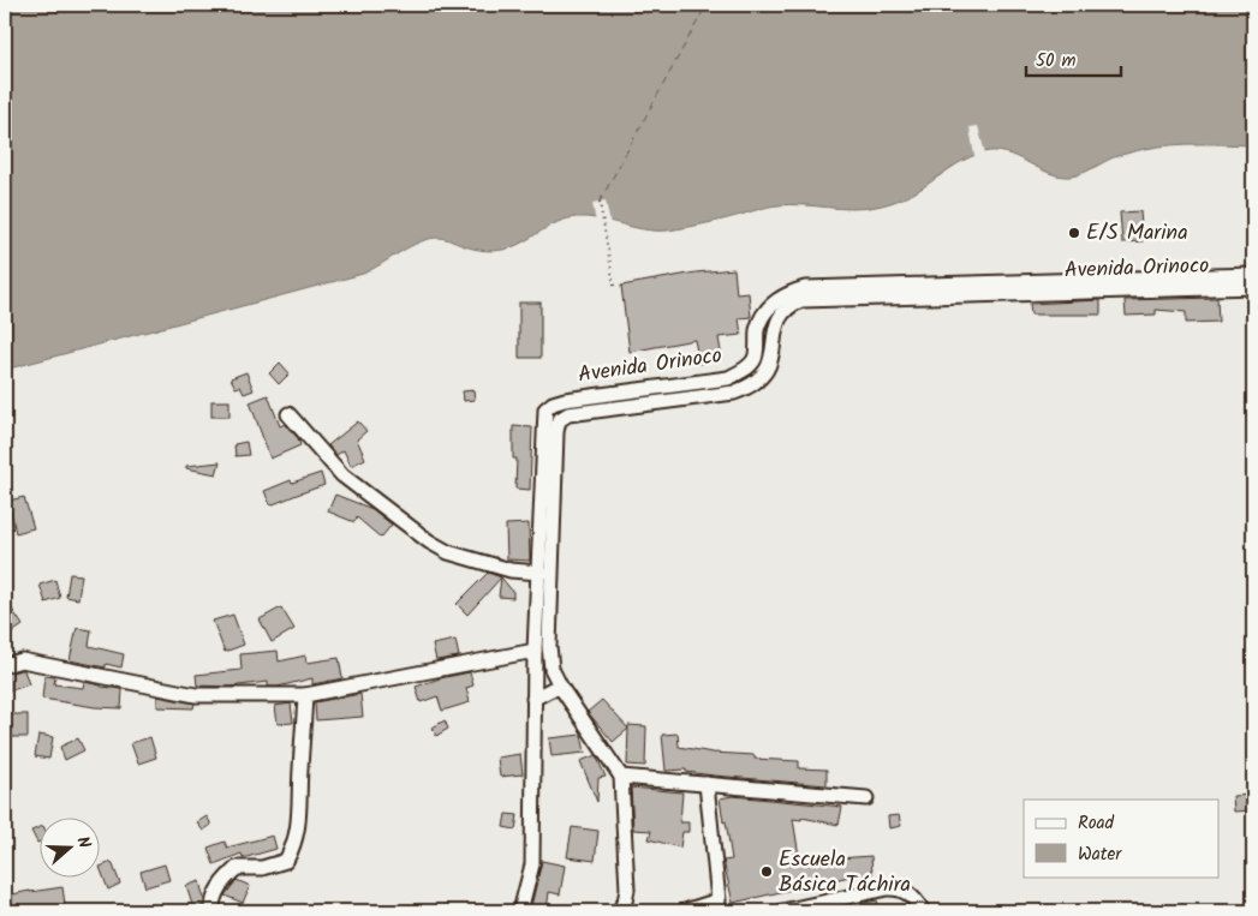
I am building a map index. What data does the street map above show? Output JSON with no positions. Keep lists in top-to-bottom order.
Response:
{
  "streets": {
    "street": ["Avenida Orinoco"]
  },
  "places": ["E/S Marina", "Escuela Básica Táchira"],
  "legend": ["Road", "Water"],
  "scale_bar": "50 m",
  "north": "right"
}
